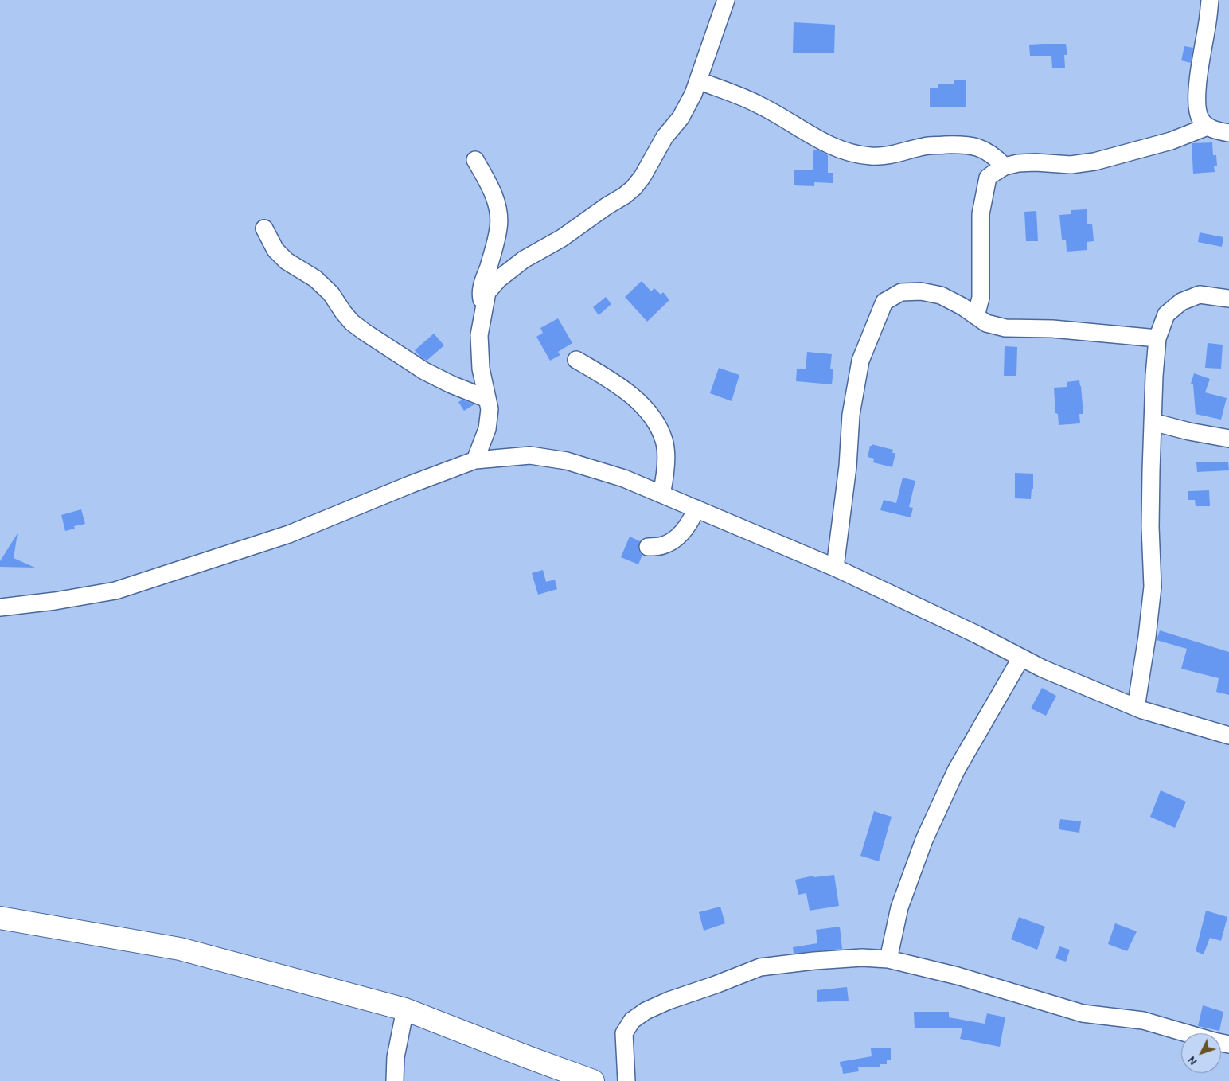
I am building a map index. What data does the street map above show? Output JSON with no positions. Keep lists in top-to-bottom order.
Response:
{
  "north": "bottom left"
}
